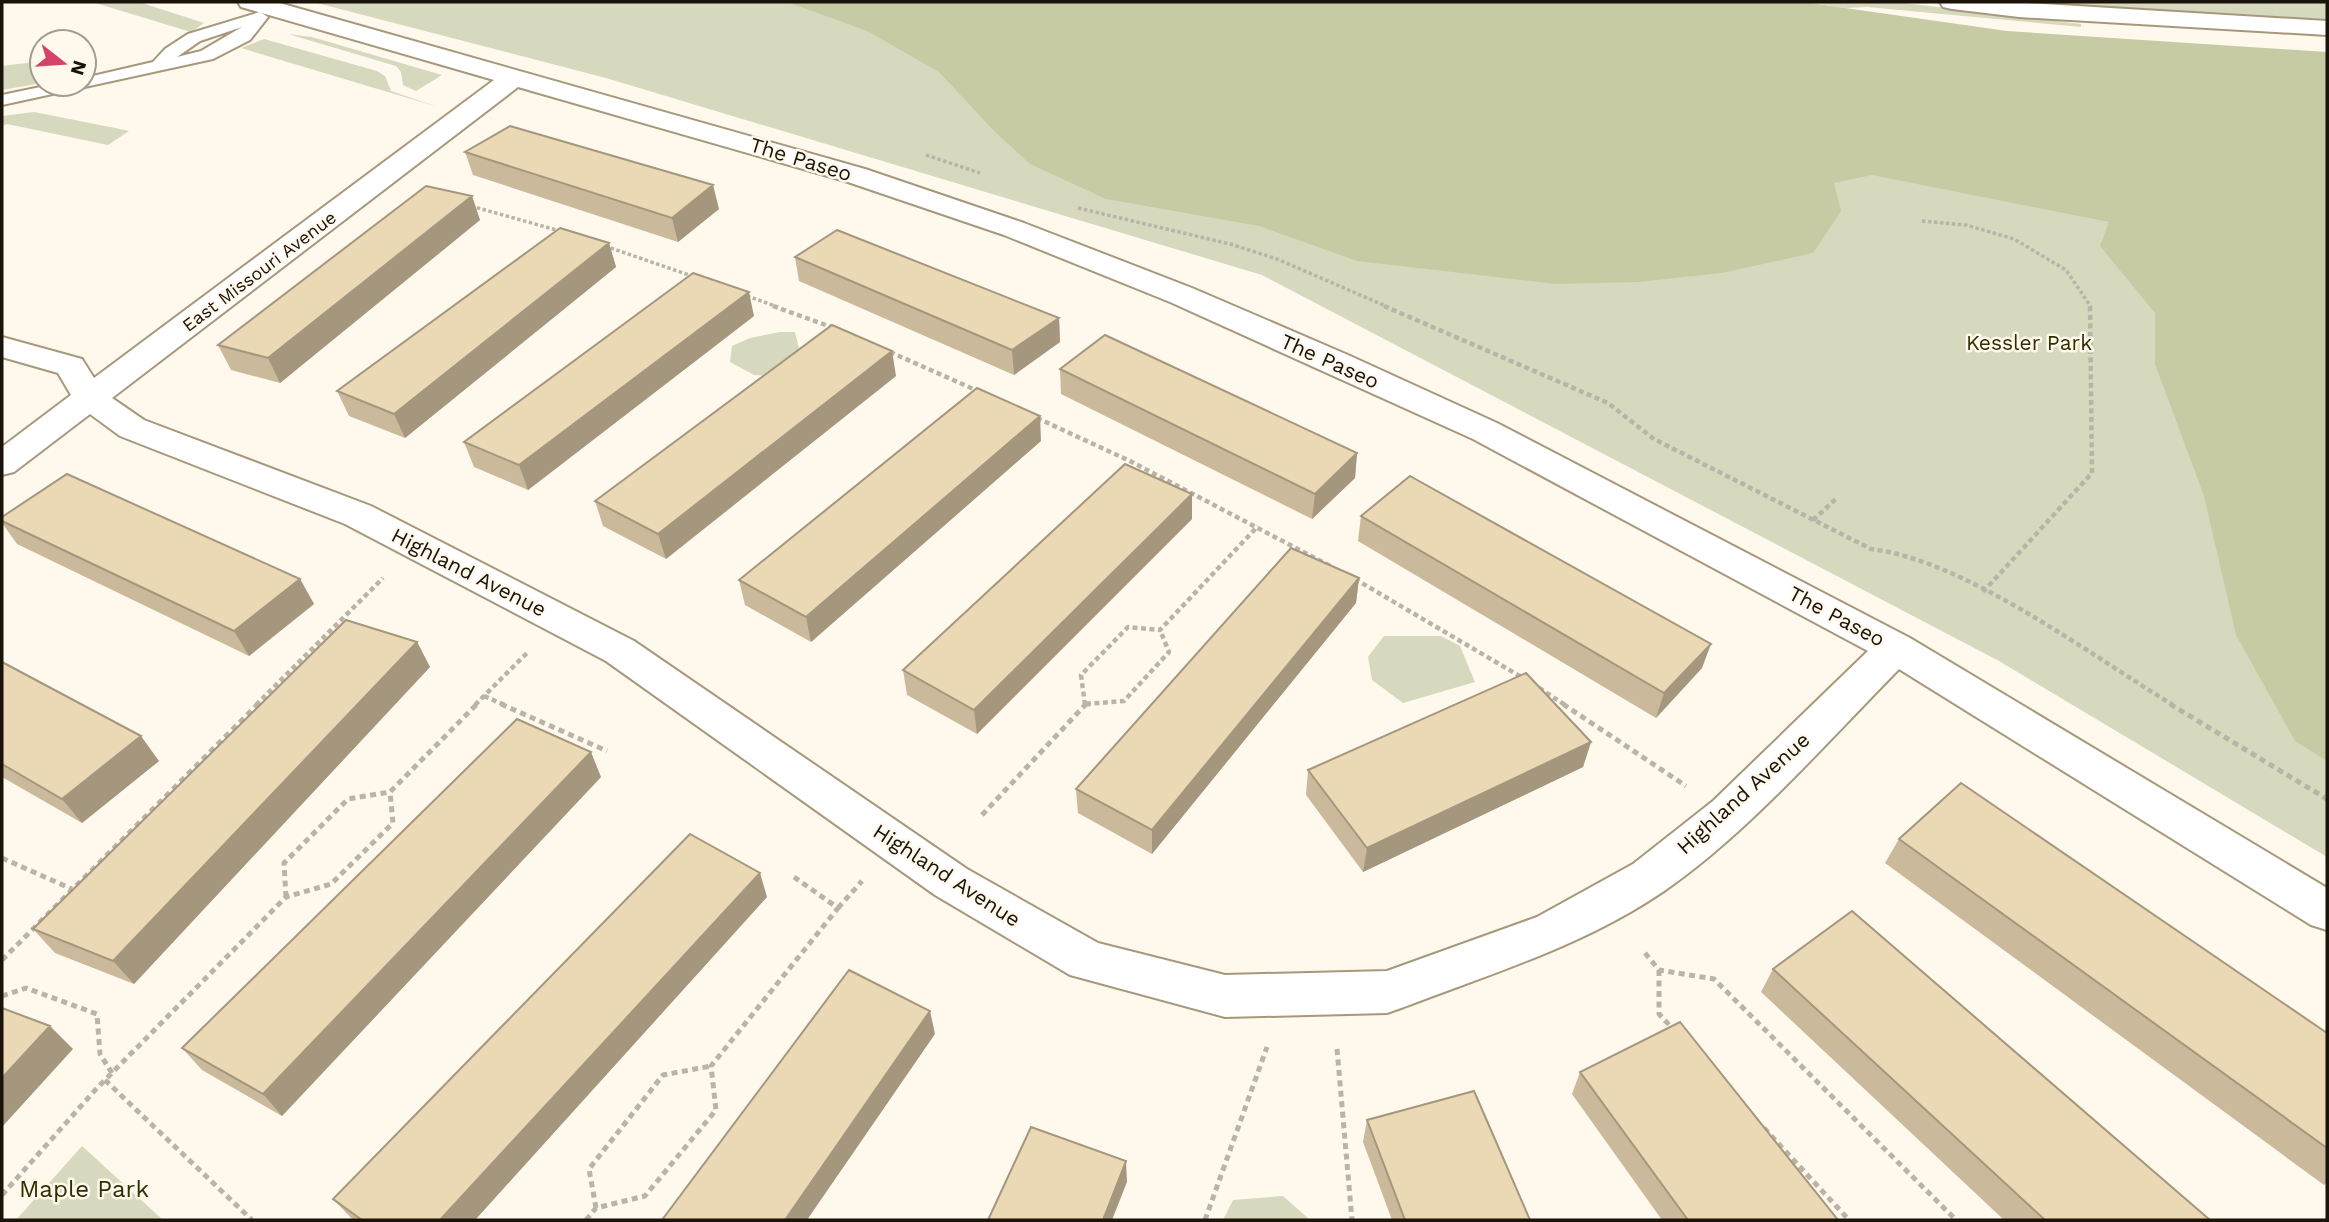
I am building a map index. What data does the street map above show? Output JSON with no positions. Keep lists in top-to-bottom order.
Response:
{
  "streets": {
    "main road": ["The Paseo", "East Missouri Avenue", "Highland Avenue"]
  },
  "crossings": [
    ["The Paseo", "East Missouri Avenue"],
    ["The Paseo", "Highland Avenue"],
    ["East Missouri Avenue", "Highland Avenue"]
  ],
  "parks": ["Kessler Park", "Maple Park"],
  "north": "right"
}
